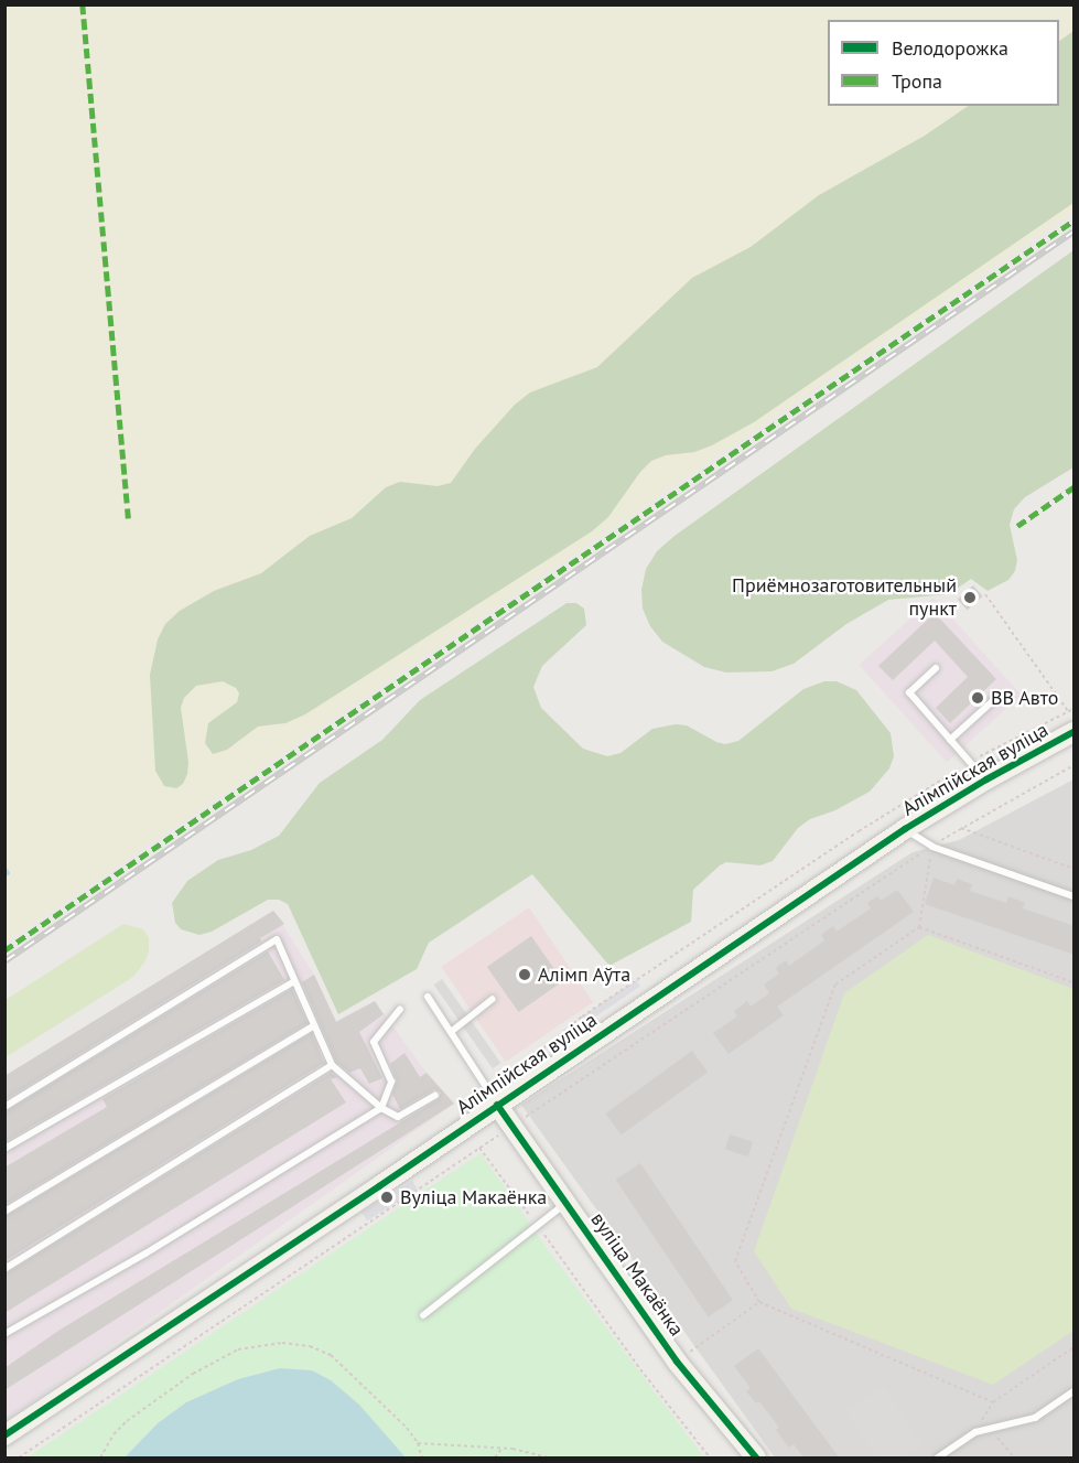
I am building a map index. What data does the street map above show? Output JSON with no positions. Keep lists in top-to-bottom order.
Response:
{
  "streets": {
    "street": ["Алімпійская вуліца", "вуліца Макаёнка"]
  },
  "crossings": [
    ["Алімпійская вуліца", "вуліца Макаёнка"]
  ],
  "places": [
    "Приёмнозаготовительный пункт",
    "ВВ Авто",
    "Алімп Аўта",
    "Вуліца Макаёнка"
  ],
  "legend": ["Велодорожка", "Тропа"]
}
